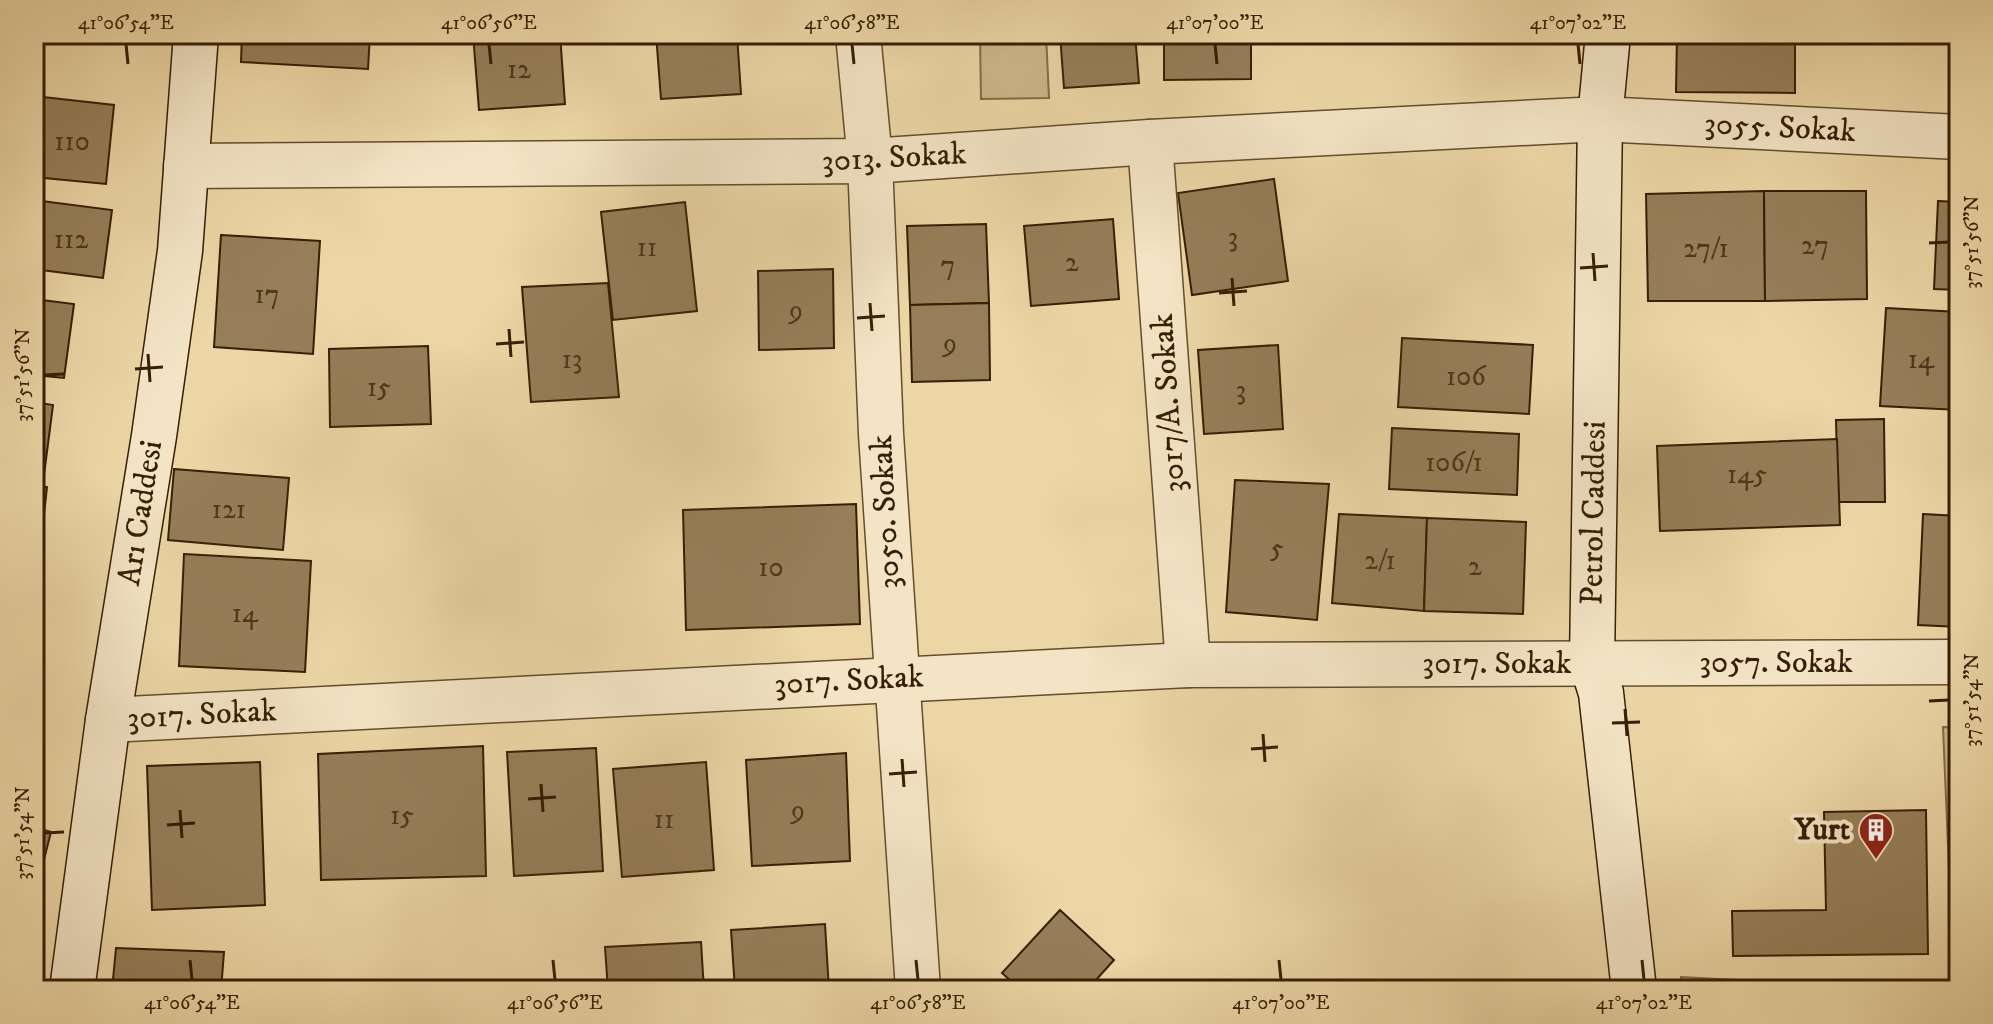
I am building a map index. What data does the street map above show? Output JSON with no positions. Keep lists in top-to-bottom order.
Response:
{
  "streets": {
    "street": [
      "3055. Sokak",
      "3013. Sokak",
      "3017/A. Sokak",
      "3050. Sokak",
      "Arı Caddesi",
      "Petrol Caddesi",
      "3057. Sokak",
      "3017. Sokak"
    ]
  },
  "crossings": [
    ["3055. Sokak", "3013. Sokak"],
    ["3055. Sokak", "Petrol Caddesi"],
    ["3013. Sokak", "3017/A. Sokak"],
    ["3013. Sokak", "3050. Sokak"],
    ["3013. Sokak", "Arı Caddesi"],
    ["3013. Sokak", "Petrol Caddesi"],
    ["3017/A. Sokak", "3017. Sokak"],
    ["3050. Sokak", "3017. Sokak"],
    ["Arı Caddesi", "3017. Sokak"],
    ["Petrol Caddesi", "3057. Sokak"],
    ["Petrol Caddesi", "3017. Sokak"],
    ["3057. Sokak", "3017. Sokak"]
  ],
  "places": {
    "building": ["Yurt"]
  },
  "house_numbers": [
    "12",
    "110",
    "3",
    "112",
    "27",
    "11",
    "27/1",
    "2",
    "7",
    "17",
    "9",
    "9",
    "13",
    "14",
    "106",
    "15",
    "3",
    "106/1",
    "145",
    "121",
    "5",
    "2/1",
    "2",
    "10",
    "14",
    "9",
    "15",
    "11"
  ],
  "coordinates": [
    "41°06'54\"E",
    "41°06'56\"E",
    "41°06'58\"E",
    "41°07'00\"E",
    "41°07'02\"E",
    "37°51'56\"N",
    "37°51'54\"N"
  ]
}
